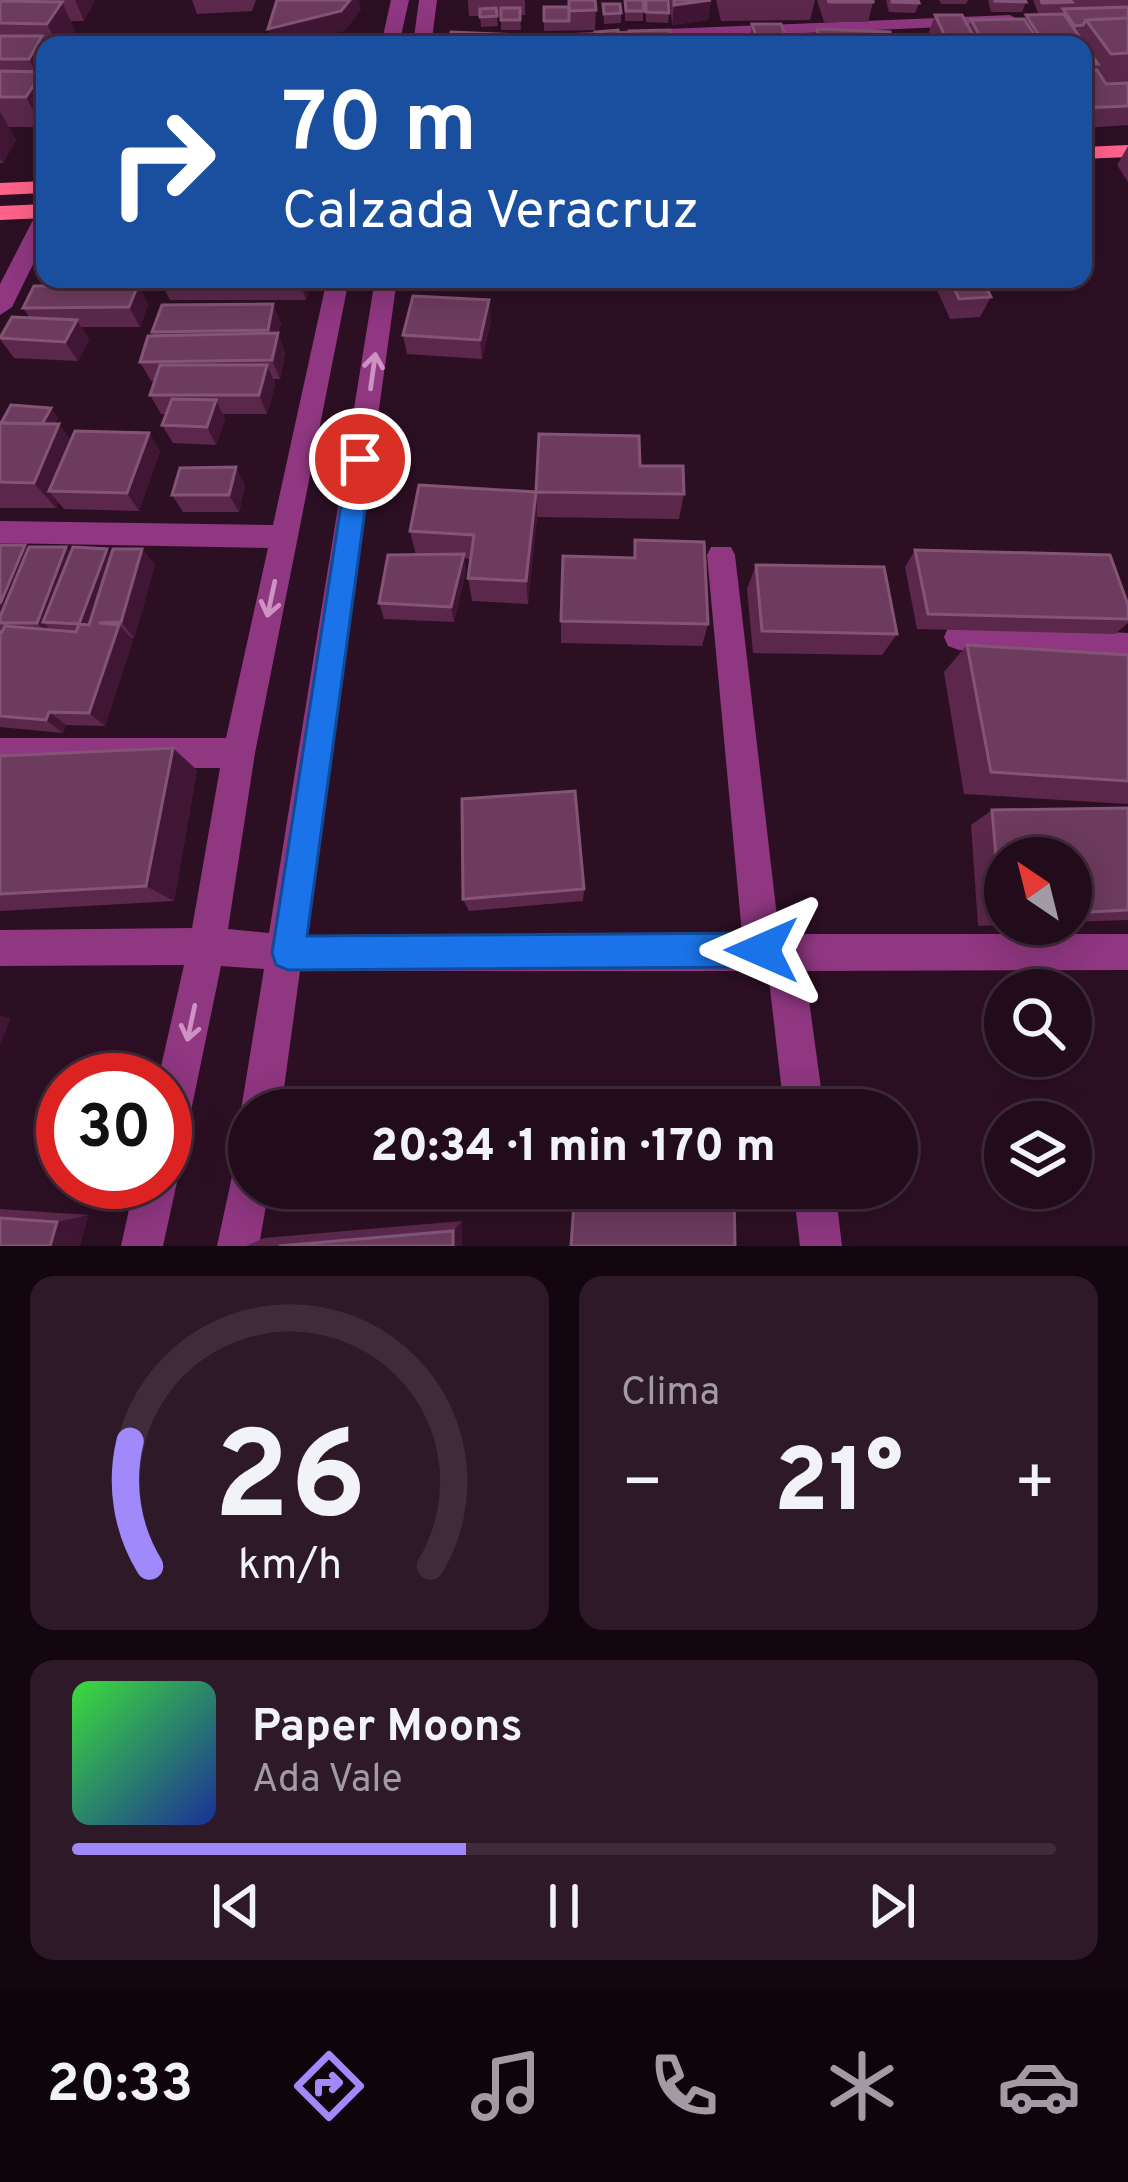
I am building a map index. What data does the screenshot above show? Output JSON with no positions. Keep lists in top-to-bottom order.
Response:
{
  "north": "top left",
  "page": {
    "turn": ["70 m", "Calzada Veracruz"],
    "limit": "30",
    "trip": "20:34 · 1 min · 170 m",
    "tile": "Clima",
    "heat": ["−", "21°", "+"],
    "song": ["Paper Moons", "Ada Vale"],
    "tabs": "20:33",
    "gauge": ["26", "km/h"]
  }
}
